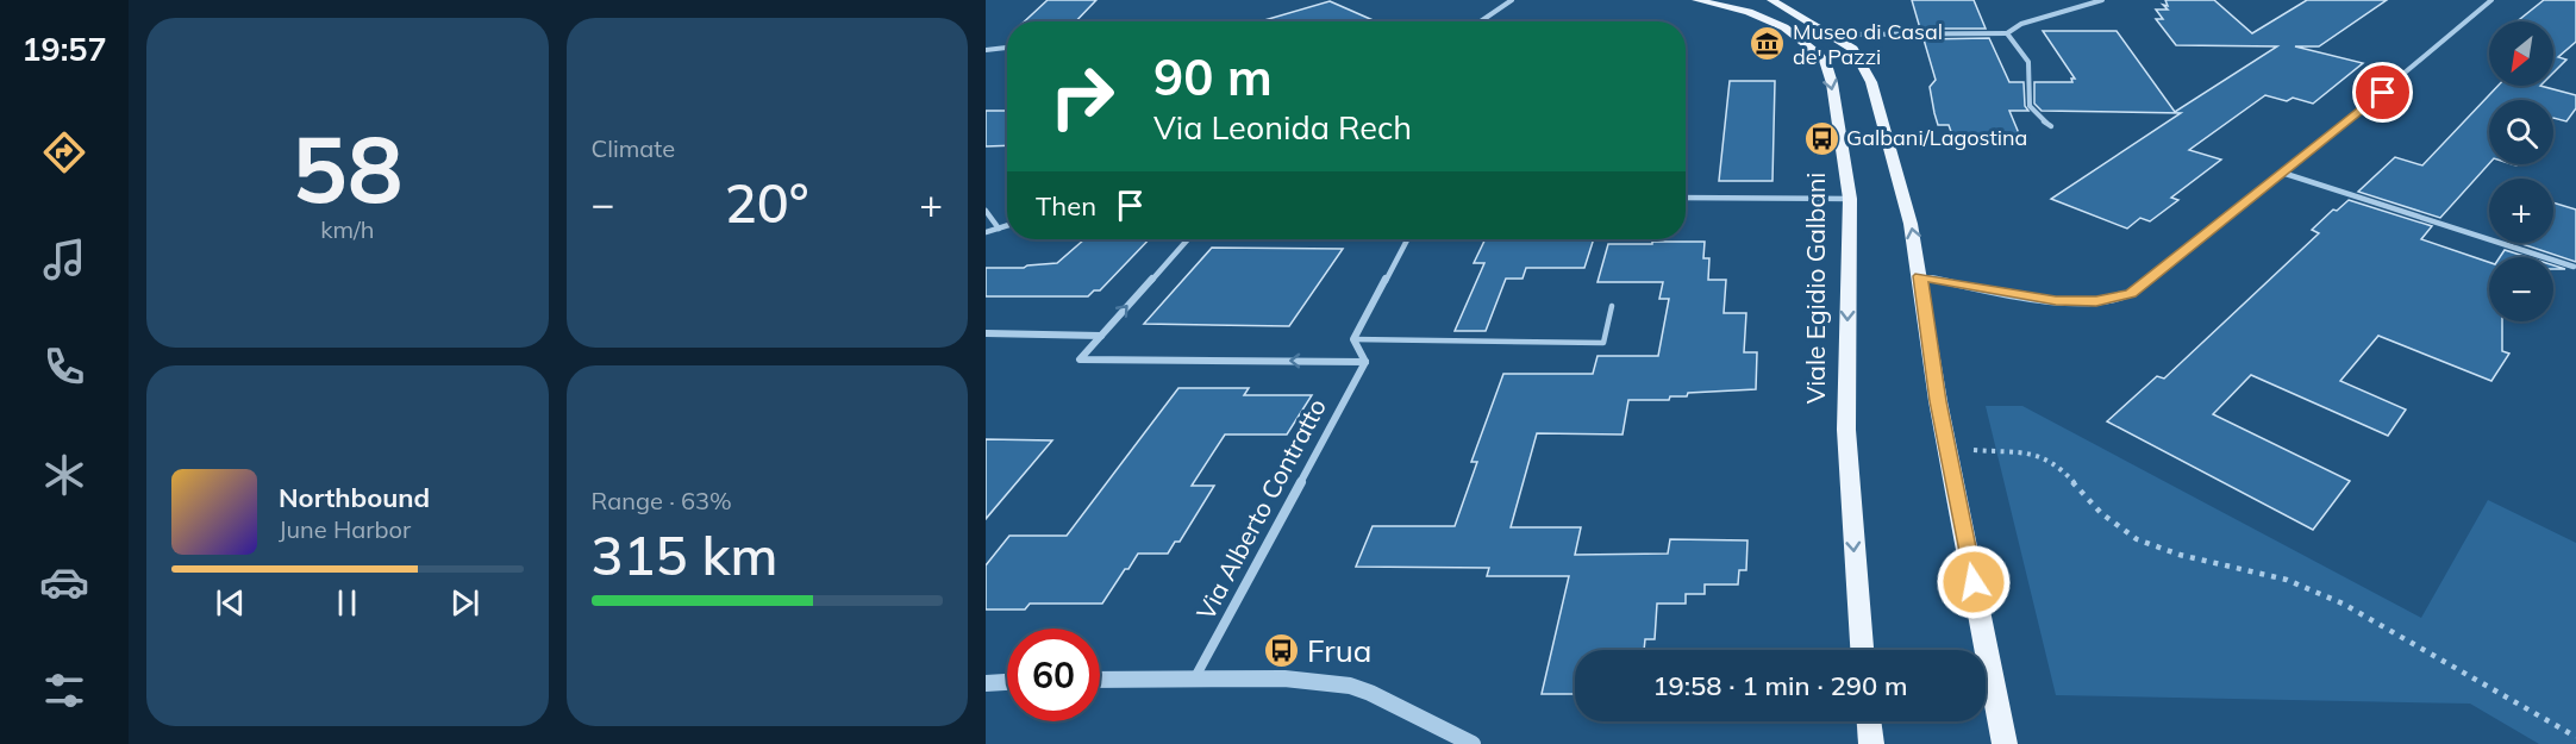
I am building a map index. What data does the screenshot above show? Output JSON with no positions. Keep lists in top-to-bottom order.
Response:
{
  "streets": {
    "main road": ["Viale Egidio Galbani"],
    "street": ["Via Alberto Contratto"]
  },
  "places": {
    "museum": ["Museo di Casal de' Pazzi"],
    "bus stop": ["Galbani/Lagostina", "Frua"]
  },
  "north": "bottom left",
  "page": {
    "tabs": "19:57",
    "tile": [
      ["58", "km/h"],
      "Climate",
      ["Range · 63%", "315 km"]
    ],
    "map_buttons": ["+", "−"],
    "turn": ["90 m", "Via Leonida Rech"],
    "then": "Then",
    "heat": ["−", "20°", "+"],
    "song": ["Northbound", "June Harbor"],
    "limit": "60",
    "trip": "19:58 · 1 min · 290 m"
  }
}
